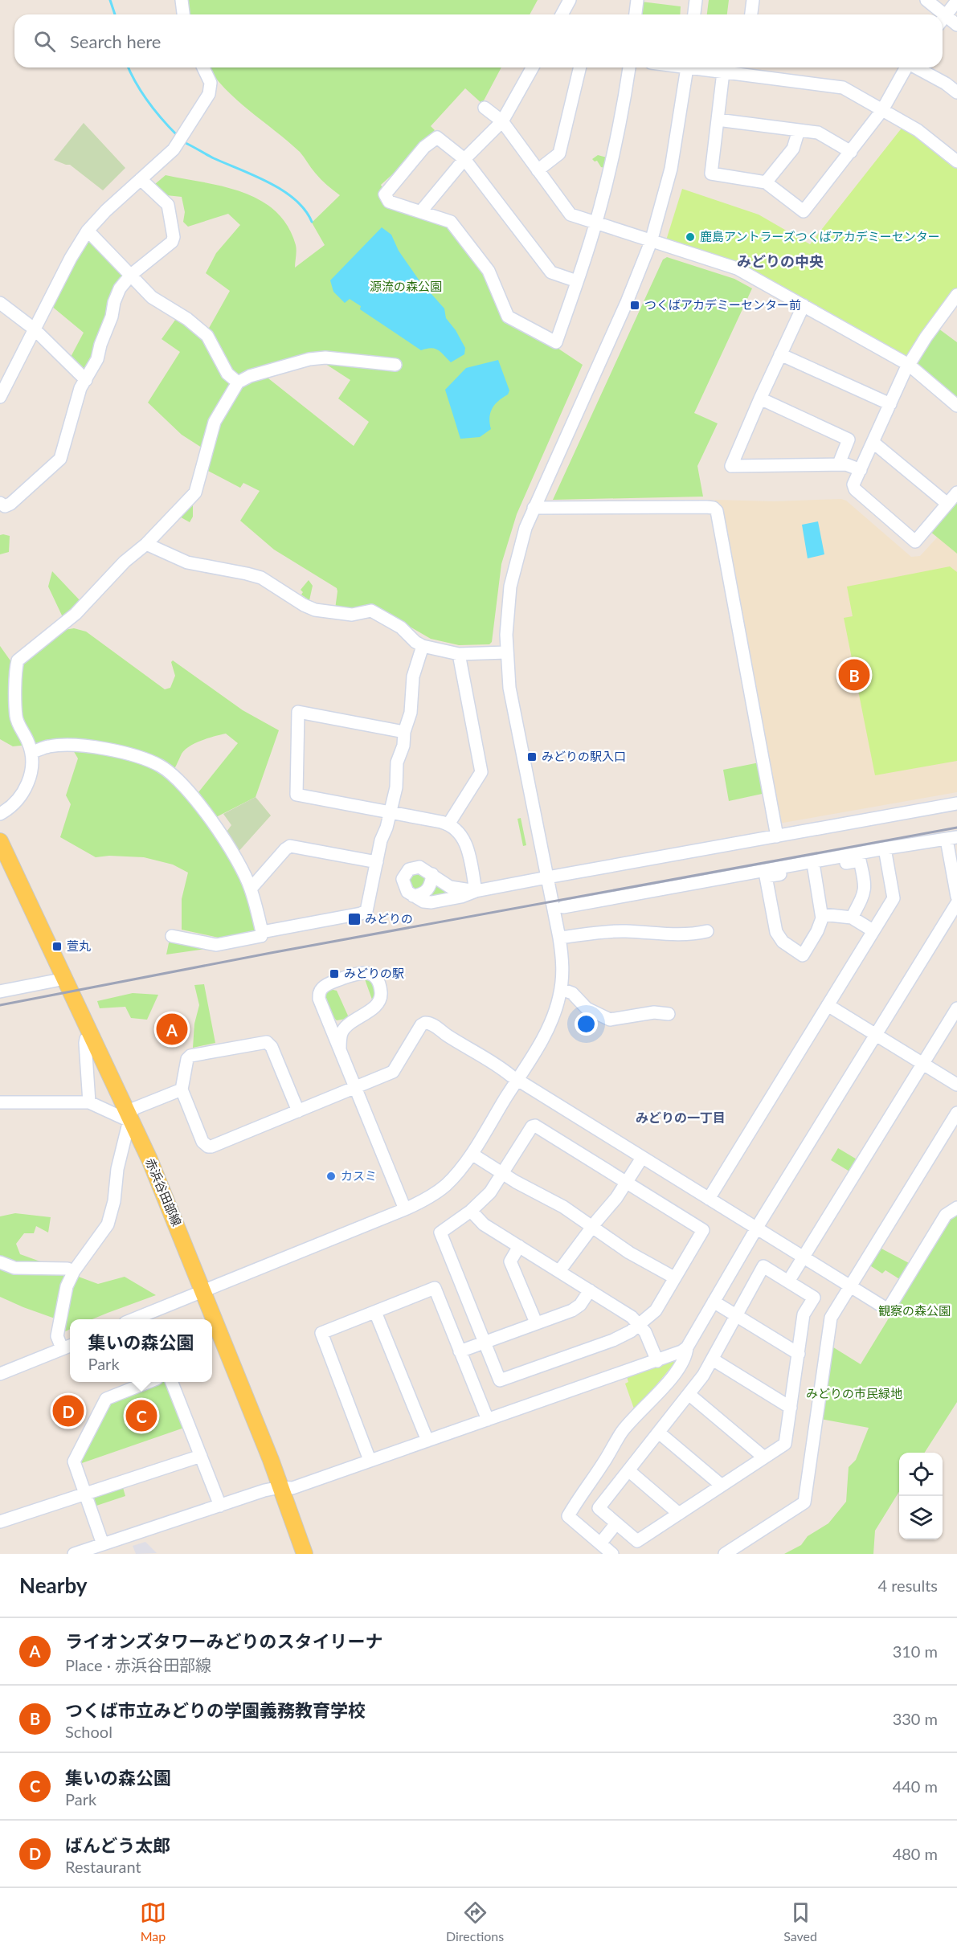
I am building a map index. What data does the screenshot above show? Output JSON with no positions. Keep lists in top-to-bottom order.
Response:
{
  "streets": {
    "main road": ["赤浜谷田部線"]
  },
  "districts": ["みどりの中央", "みどりの一丁目"],
  "parks": ["源流の森公園", "観察の森公園", "みどりの市民緑地"],
  "places": {
    "other": ["鹿島アントラーズつくばアカデミーセンター", "カスミ"],
    "transit": [
      "つくばアカデミーセンター前",
      "みどりの駅入口",
      "みどりの",
      "萱丸",
      "みどりの駅"
    ]
  },
  "page": {
    "search": "Search here",
    "pins": [
      "B",
      "A",
      "D",
      "C"
    ],
    "popup": ["集いの森公園", "Park"],
    "heading": ["Nearby", "4 results"],
    "list": [
      {
        "mark": "A",
        "name": "ライオンズタワーみどりのスタイリーナ",
        "note": "Place · 赤浜谷田部線",
        "value": "310 m"
      },
      {
        "mark": "B",
        "name": "つくば市立みどりの学園義務教育学校",
        "note": "School",
        "value": "330 m"
      },
      {
        "mark": "C",
        "name": "集いの森公園",
        "note": "Park",
        "value": "440 m"
      },
      {
        "mark": "D",
        "name": "ばんどう太郎",
        "note": "Restaurant",
        "value": "480 m"
      }
    ],
    "nav": ["Map", "Directions", "Saved"]
  }
}
